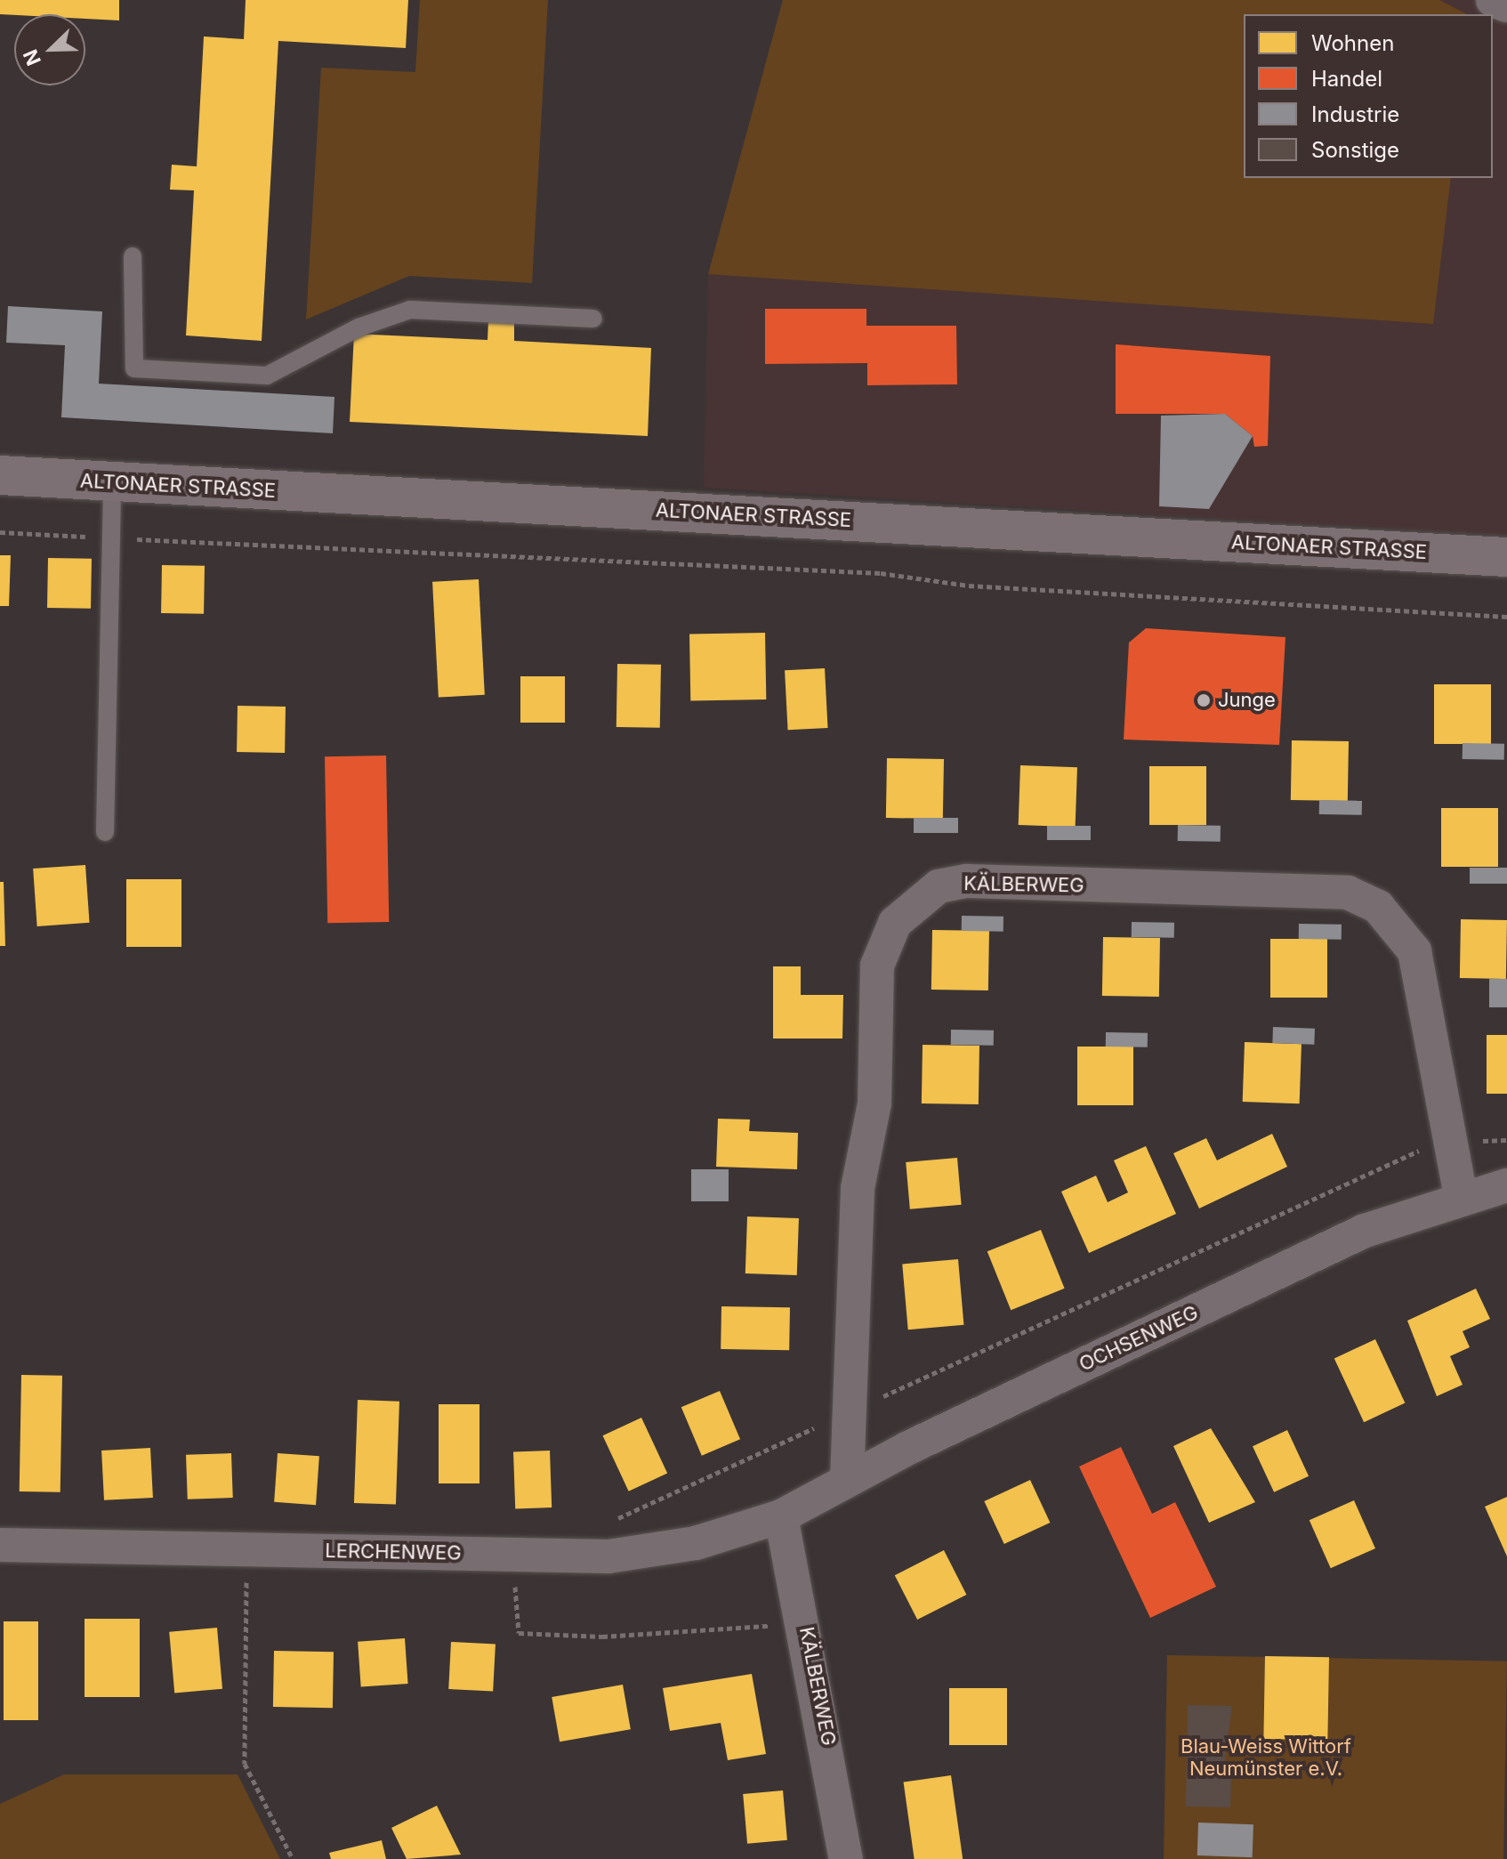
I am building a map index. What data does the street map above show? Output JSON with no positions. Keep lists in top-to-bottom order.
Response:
{
  "streets": {
    "main road": ["ALTONAER STRASSE"],
    "street": ["KÄLBERWEG", "OCHSENWEG", "LERCHENWEG"]
  },
  "crossings": [
    ["KÄLBERWEG", "OCHSENWEG"],
    ["KÄLBERWEG", "LERCHENWEG"],
    ["OCHSENWEG", "LERCHENWEG"]
  ],
  "parks": ["Blau-Weiss Wittorf Neumünster e.V."],
  "places": ["Junge"],
  "legend": [
    "Wohnen",
    "Handel",
    "Industrie",
    "Sonstige"
  ],
  "north": "bottom left"
}
